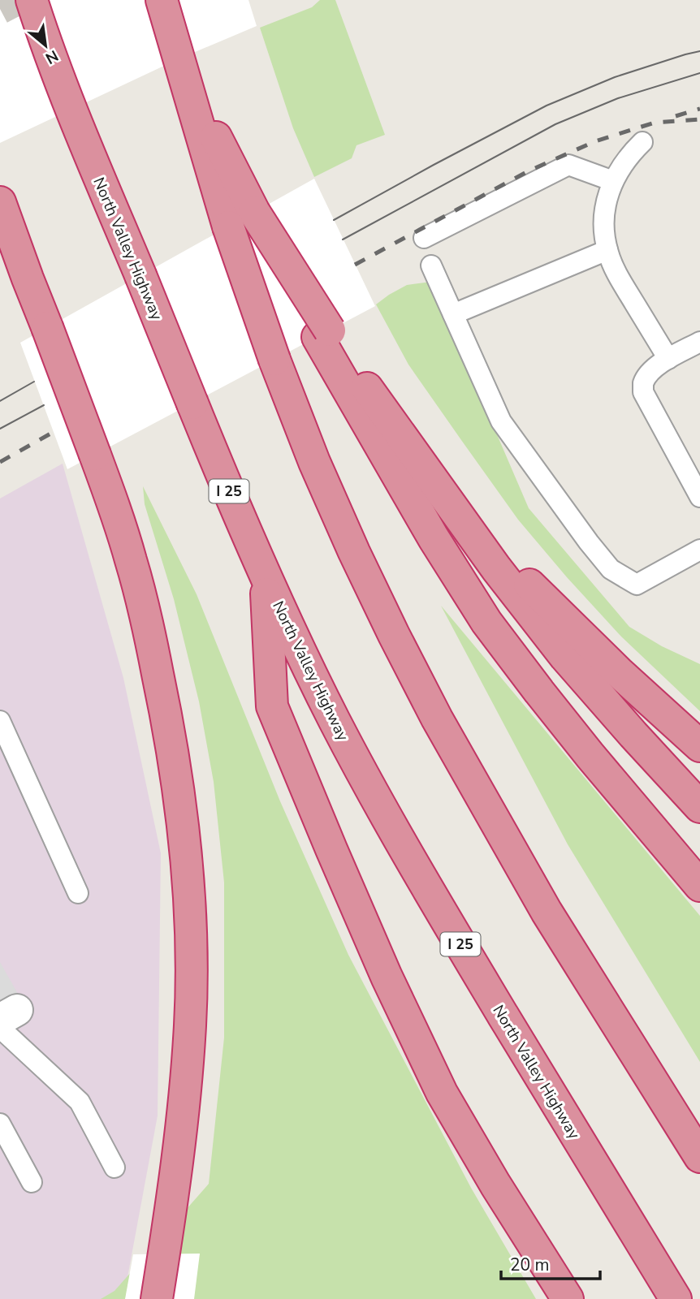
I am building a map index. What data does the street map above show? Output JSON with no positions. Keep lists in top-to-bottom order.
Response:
{
  "streets": {
    "highway": ["North Valley Highway", "I 25"]
  },
  "scale_bar": "20 m",
  "north": "bottom right"
}
